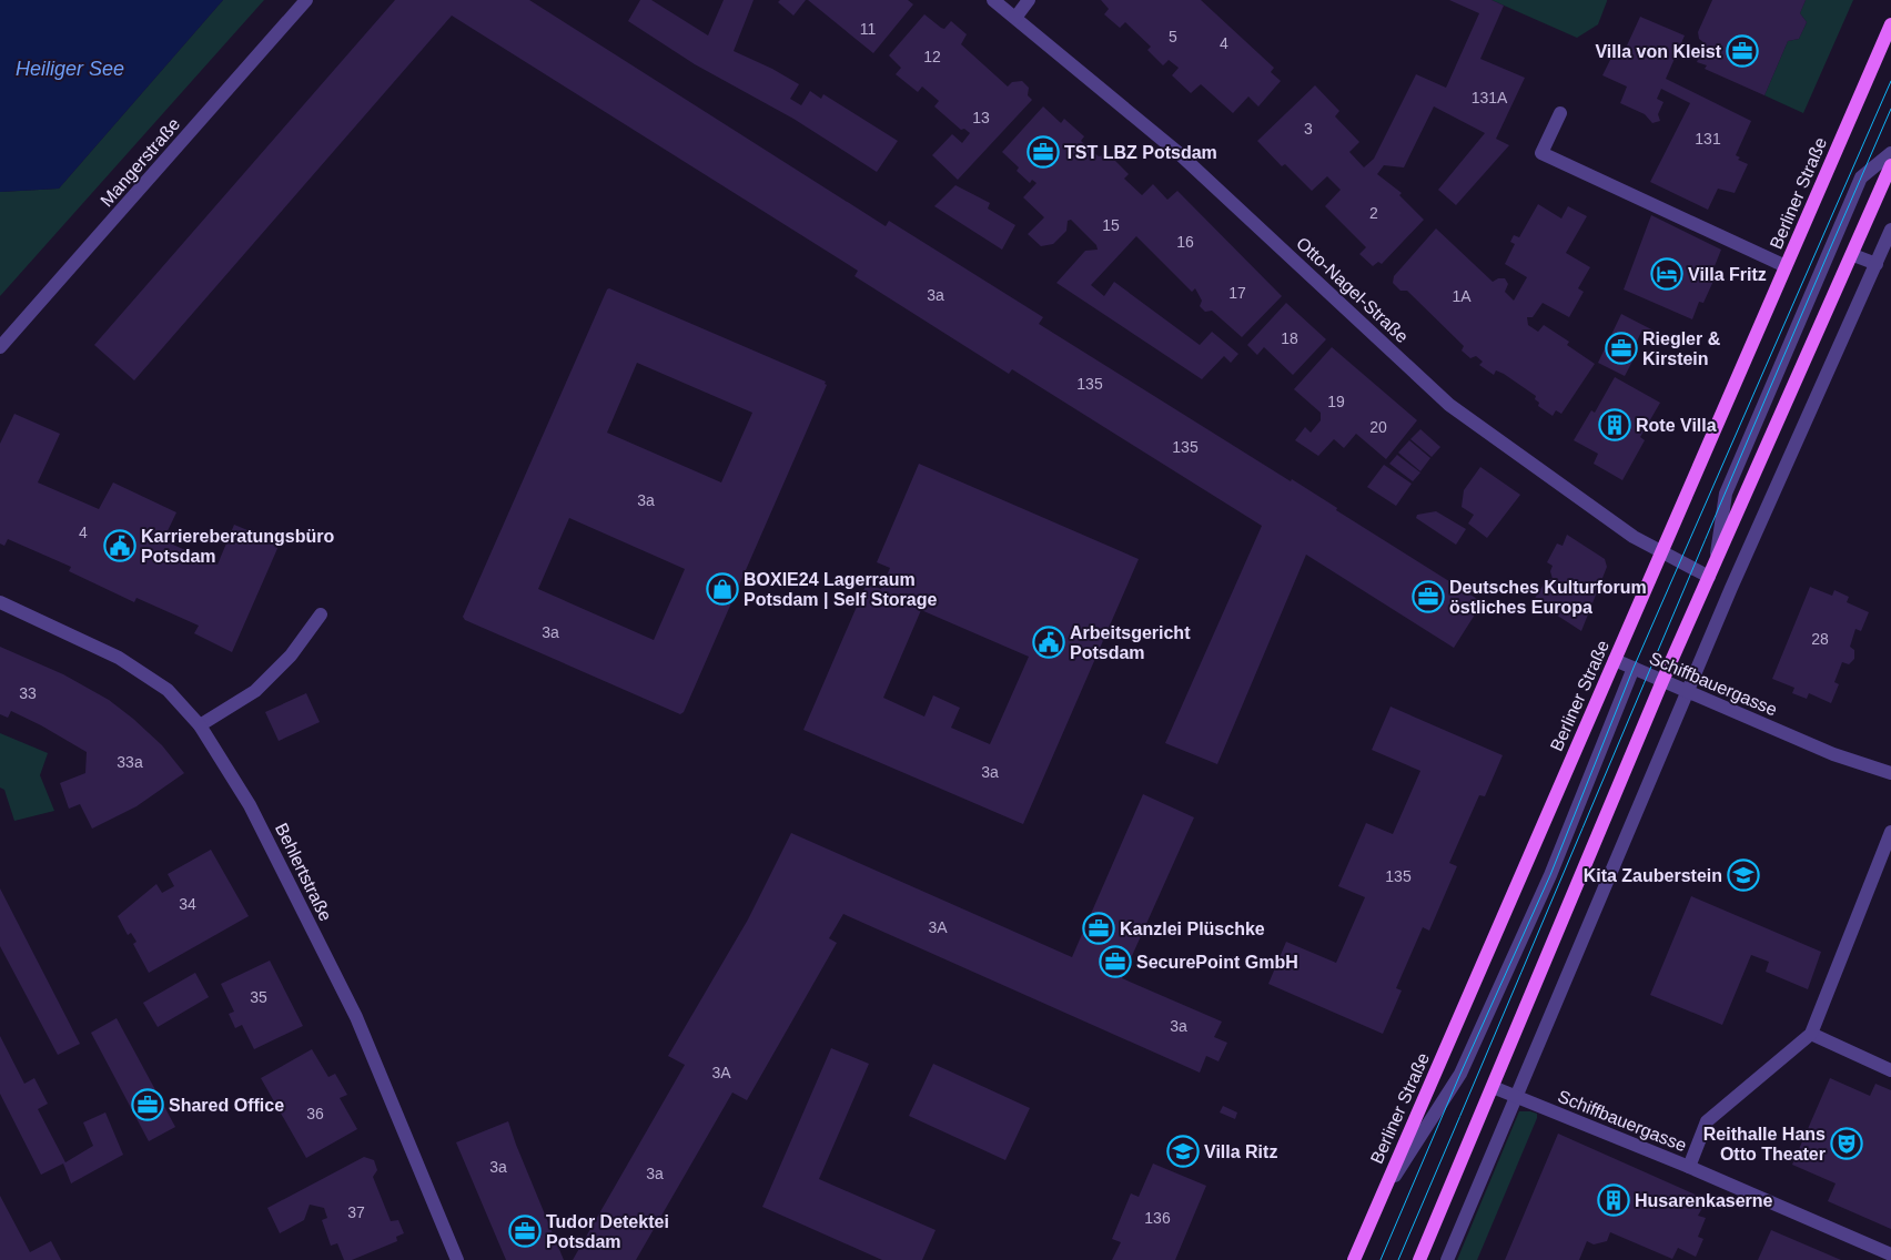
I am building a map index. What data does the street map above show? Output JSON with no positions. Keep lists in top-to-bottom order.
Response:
{
  "streets": {
    "main road": ["Berliner Straße"],
    "street": [
      "Mangerstraße",
      "Otto-Nagel-Straße",
      "Schiffbauergasse",
      "Behlertstraße"
    ]
  },
  "crossings": [
    ["Berliner Straße", "Otto-Nagel-Straße"],
    ["Berliner Straße", "Schiffbauergasse"]
  ],
  "water": ["Heiliger See"],
  "places": {
    "office": [
      "Villa von Kleist",
      "TST LBZ Potsdam",
      "Riegler & Kirstein",
      "Deutsches Kulturforum östliches Europa",
      "Kanzlei Plüschke",
      "SecurePoint GmbH",
      "Shared Office",
      "Tudor Detektei Potsdam"
    ],
    "hotel": ["Villa Fritz"],
    "building": ["Rote Villa", "Husarenkaserne"],
    "public building": ["Karriereberatungsbüro Potsdam", "Arbeitsgericht Potsdam"],
    "shop": ["BOXIE24 Lagerraum Potsdam | Self Storage"],
    "school or university": ["Kita Zauberstein", "Villa Ritz"],
    "theatre": ["Reithalle Hans Otto Theater"]
  },
  "house_numbers": [
    "11",
    "5",
    "4",
    "12",
    "131A",
    "13",
    "3",
    "131",
    "2",
    "15",
    "16",
    "17",
    "3a",
    "1A",
    "18",
    "135",
    "19",
    "20",
    "135",
    "3a",
    "4",
    "3a",
    "28",
    "33",
    "33a",
    "3a",
    "135",
    "34",
    "3A",
    "35",
    "3a",
    "3A",
    "36",
    "3a",
    "3a",
    "37",
    "136"
  ]
}
